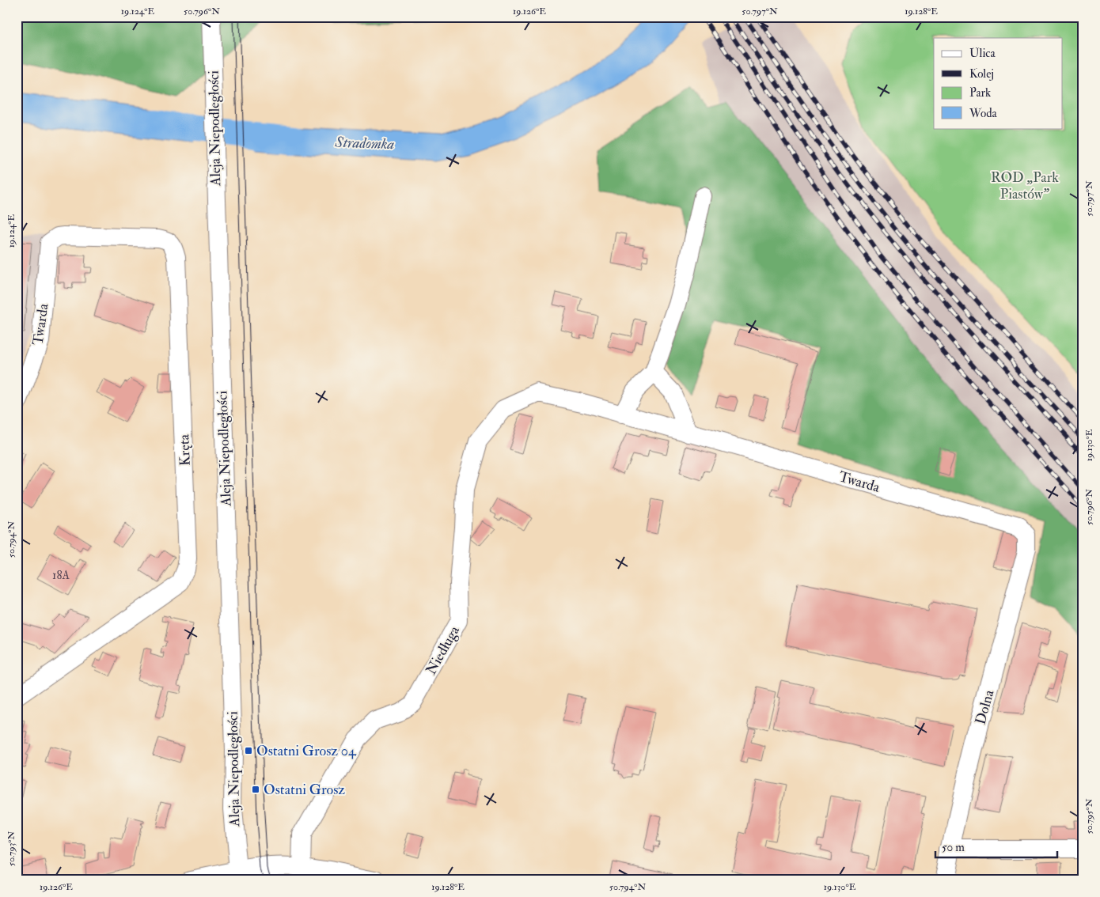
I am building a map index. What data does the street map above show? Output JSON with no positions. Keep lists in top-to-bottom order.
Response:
{
  "streets": {
    "street": [
      "Aleja Niepodległości",
      "Twarda",
      "Kręta",
      "Niedługa",
      "Dolna"
    ]
  },
  "crossings": [
    ["Twarda", "Kręta"],
    ["Twarda", "Niedługa"],
    ["Twarda", "Dolna"]
  ],
  "water": ["Stradomka"],
  "parks": ["ROD „Park Piastów”"],
  "places": {
    "transit": ["Ostatni Grosz 04", "Ostatni Grosz"]
  },
  "house_numbers": ["18A"],
  "legend": [
    "Ulica",
    "Kolej",
    "Park",
    "Woda"
  ],
  "scale_bar": "50 m",
  "coordinates": [
    "19.124°E",
    "50.796°N",
    "19.126°E",
    "50.797°N",
    "19.128°E",
    "19.130°E",
    "50.794°N",
    "50.795°N",
    "50.793°N"
  ]
}
